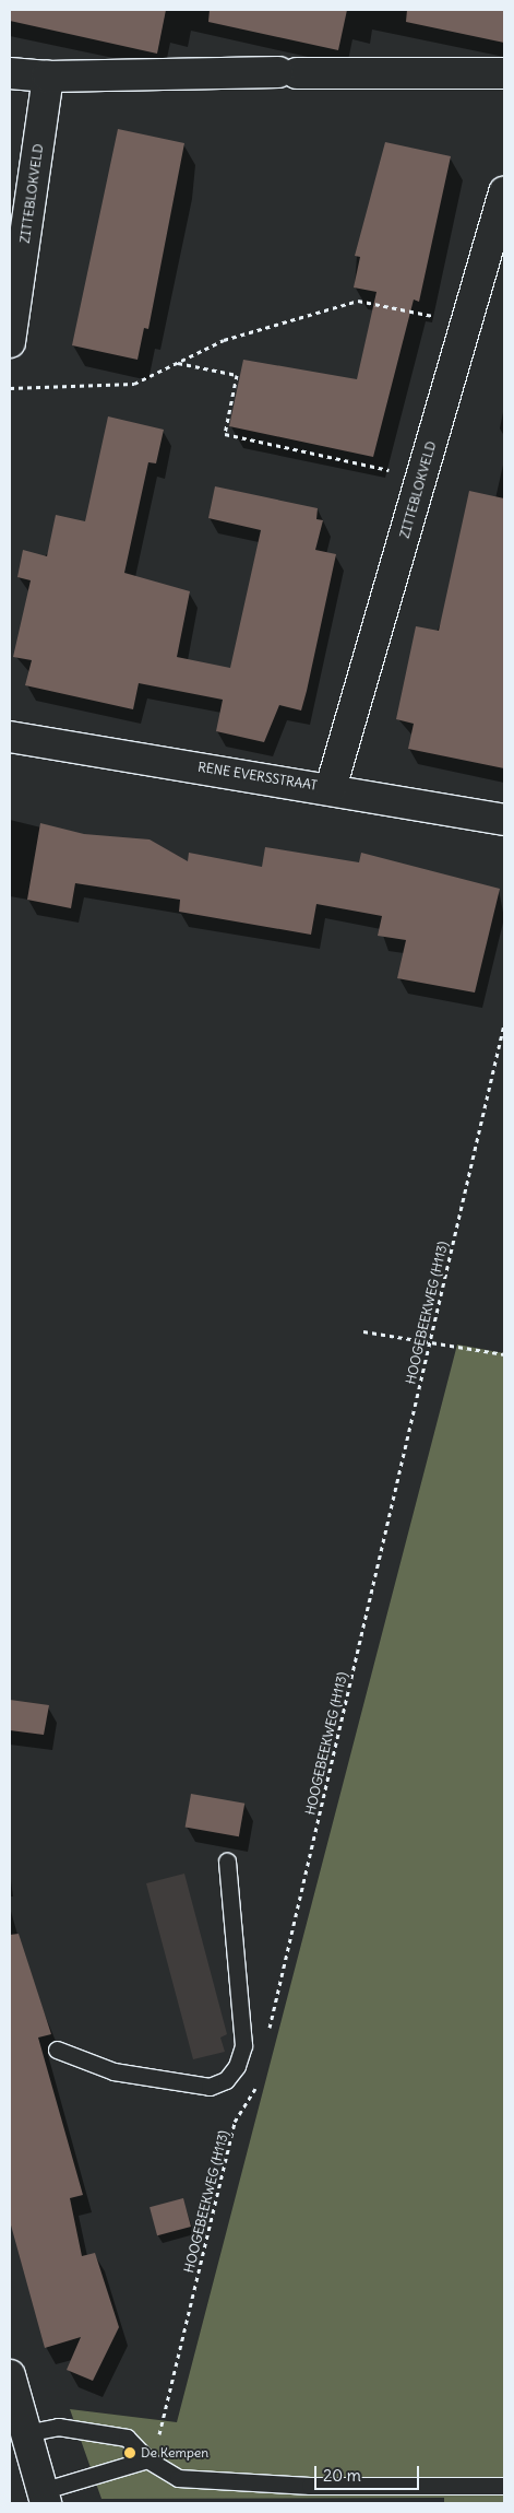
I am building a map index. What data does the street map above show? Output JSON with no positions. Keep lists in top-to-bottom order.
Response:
{
  "streets": {
    "street": ["ZITTEBLOKVELD", "RENE EVERSSTRAAT"],
    "path": ["HOOGEBEEKWEG (H113)"]
  },
  "crossings": [
    ["ZITTEBLOKVELD", "RENE EVERSSTRAAT"]
  ],
  "places": ["De Kempen"],
  "scale_bar": "20 m"
}
